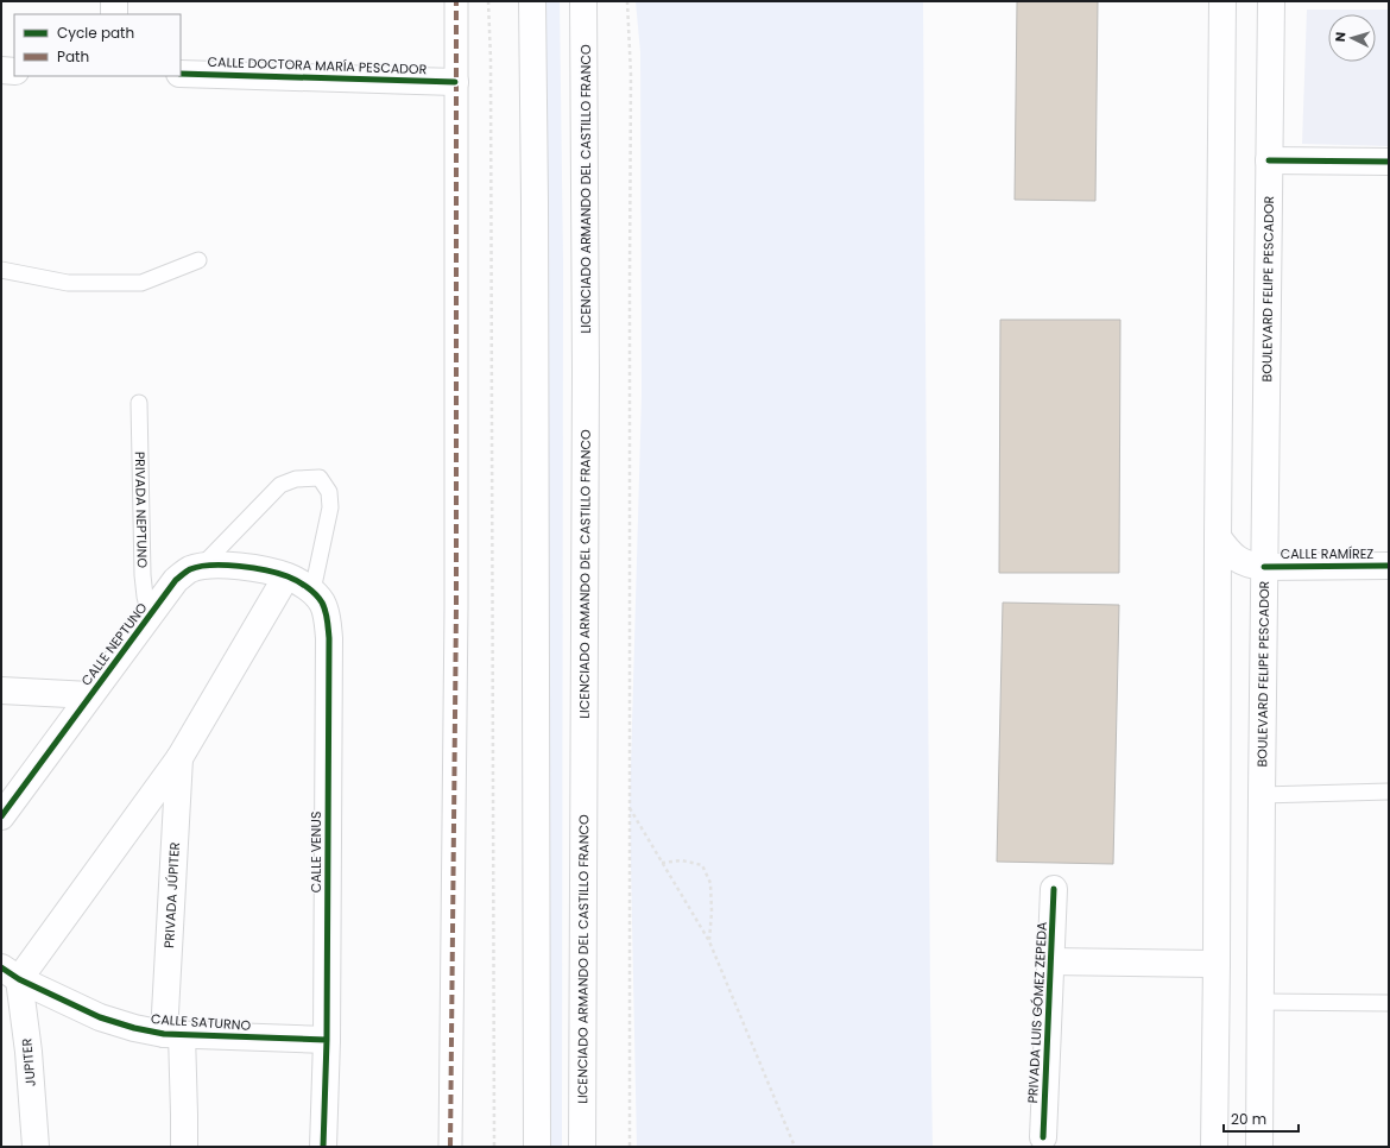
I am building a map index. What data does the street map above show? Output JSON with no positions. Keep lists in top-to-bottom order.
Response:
{
  "streets": {
    "main road": [
      "CALLE DOCTORA MARÍA PESCADOR",
      "LICENCIADO ARMANDO DEL CASTILLO FRANCO",
      "BOULEVARD FELIPE PESCADOR",
      "CALLE RAMÍREZ",
      "CALLE NEPTUNO",
      "CALLE VENUS",
      "PRIVADA JÚPITER",
      "PRIVADA LUIS GÓMEZ ZEPEDA",
      "CALLE SATURNO",
      "JUPITER"
    ],
    "lane": ["PRIVADA NEPTUNO"]
  },
  "crossings": [
    ["BOULEVARD FELIPE PESCADOR", "CALLE RAMÍREZ"],
    ["PRIVADA NEPTUNO", "CALLE NEPTUNO"],
    ["CALLE NEPTUNO", "CALLE VENUS"],
    ["CALLE NEPTUNO", "PRIVADA JÚPITER"],
    ["CALLE VENUS", "PRIVADA JÚPITER"],
    ["CALLE VENUS", "CALLE SATURNO"],
    ["PRIVADA JÚPITER", "CALLE SATURNO"],
    ["PRIVADA JÚPITER", "JUPITER"],
    ["CALLE SATURNO", "JUPITER"]
  ],
  "legend": ["Cycle path", "Path"],
  "scale_bar": "20 m",
  "north": "left"
}
